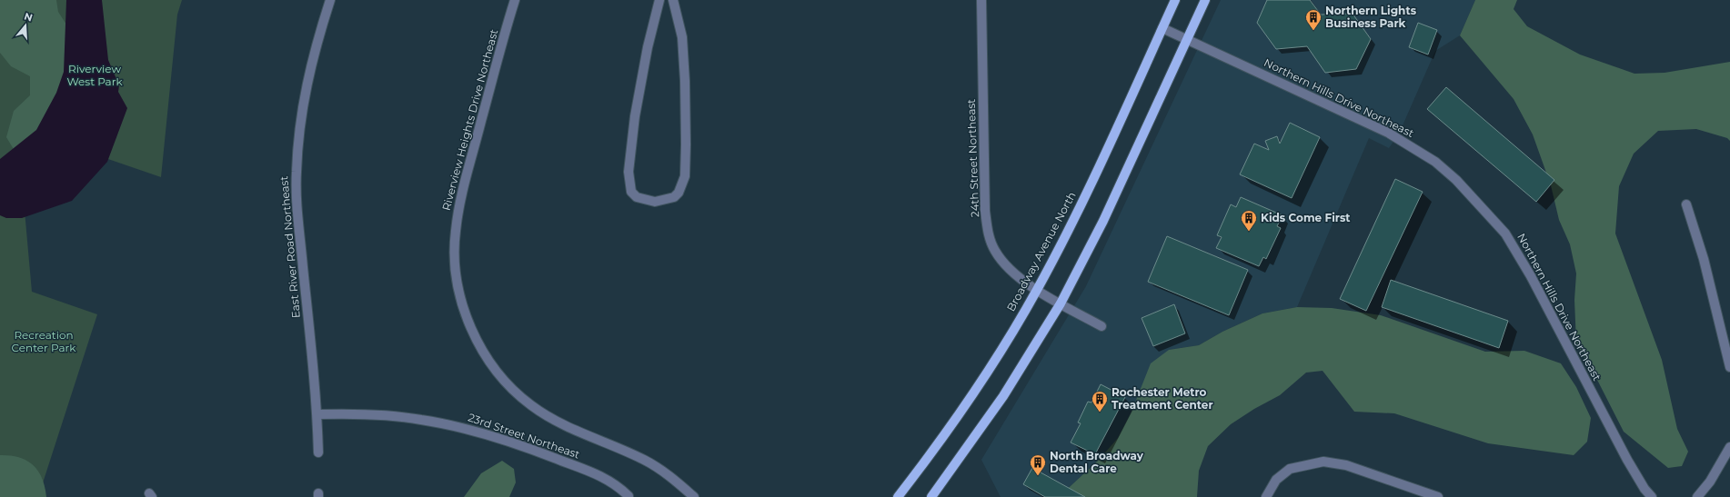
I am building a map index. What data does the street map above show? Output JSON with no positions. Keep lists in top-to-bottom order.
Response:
{
  "streets": {
    "main road": ["Broadway Avenue North"],
    "street": [
      "Northern Hills Drive Northeast",
      "Riverview Heights Drive Northeast",
      "24th Street Northeast",
      "East River Road Northeast",
      "23rd Street Northeast"
    ]
  },
  "crossings": [
    ["Northern Hills Drive Northeast", "Broadway Avenue North"],
    ["24th Street Northeast", "Broadway Avenue North"],
    ["East River Road Northeast", "23rd Street Northeast"]
  ],
  "parks": ["Riverview West Park", "Recreation Center Park"],
  "places": {
    "building": [
      "Northern Lights Business Park",
      "Kids Come First",
      "Rochester Metro Treatment Center",
      "North Broadway Dental Care"
    ]
  },
  "north": "top"
}
